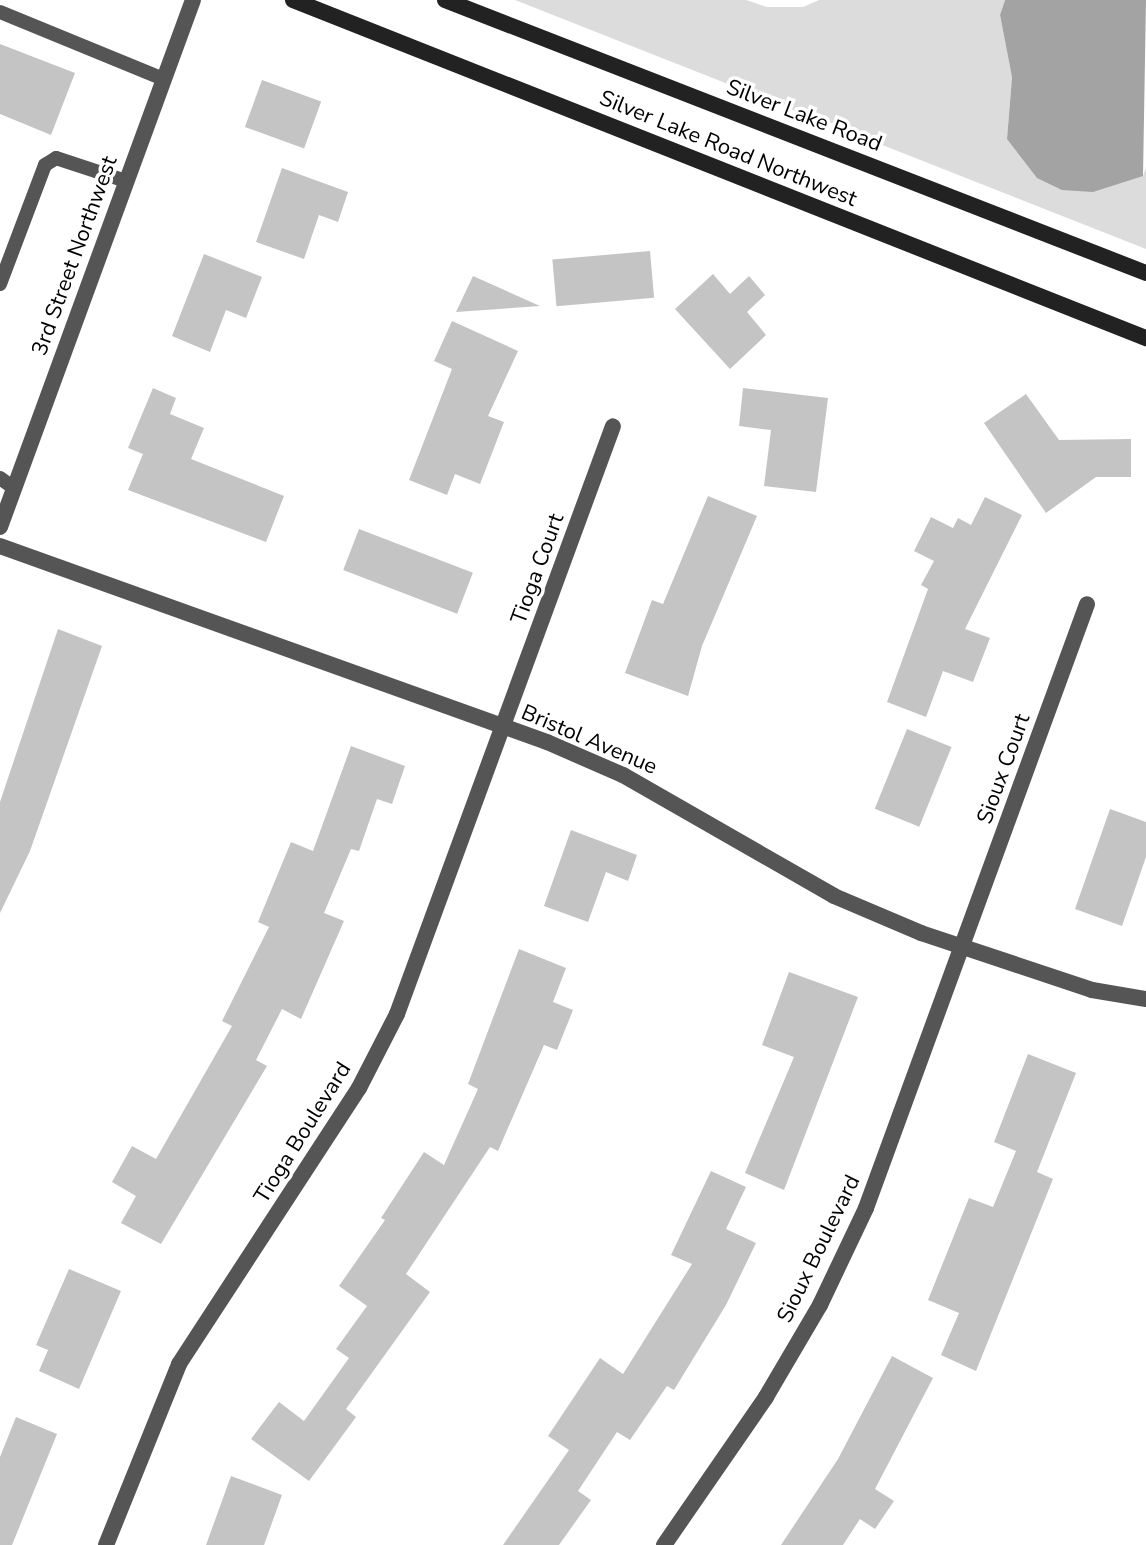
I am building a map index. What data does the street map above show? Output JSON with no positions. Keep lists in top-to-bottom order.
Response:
{
  "streets": {
    "main road": ["Silver Lake Road", "Silver Lake Road Northwest"],
    "street": [
      "3rd Street Northwest",
      "Tioga Court",
      "Bristol Avenue",
      "Sioux Court",
      "Tioga Boulevard",
      "Sioux Boulevard"
    ]
  },
  "crossings": [
    ["Tioga Court", "Bristol Avenue"],
    ["Tioga Court", "Tioga Boulevard"],
    ["Bristol Avenue", "Sioux Court"],
    ["Bristol Avenue", "Tioga Boulevard"],
    ["Bristol Avenue", "Sioux Boulevard"],
    ["Sioux Court", "Sioux Boulevard"]
  ]
}
